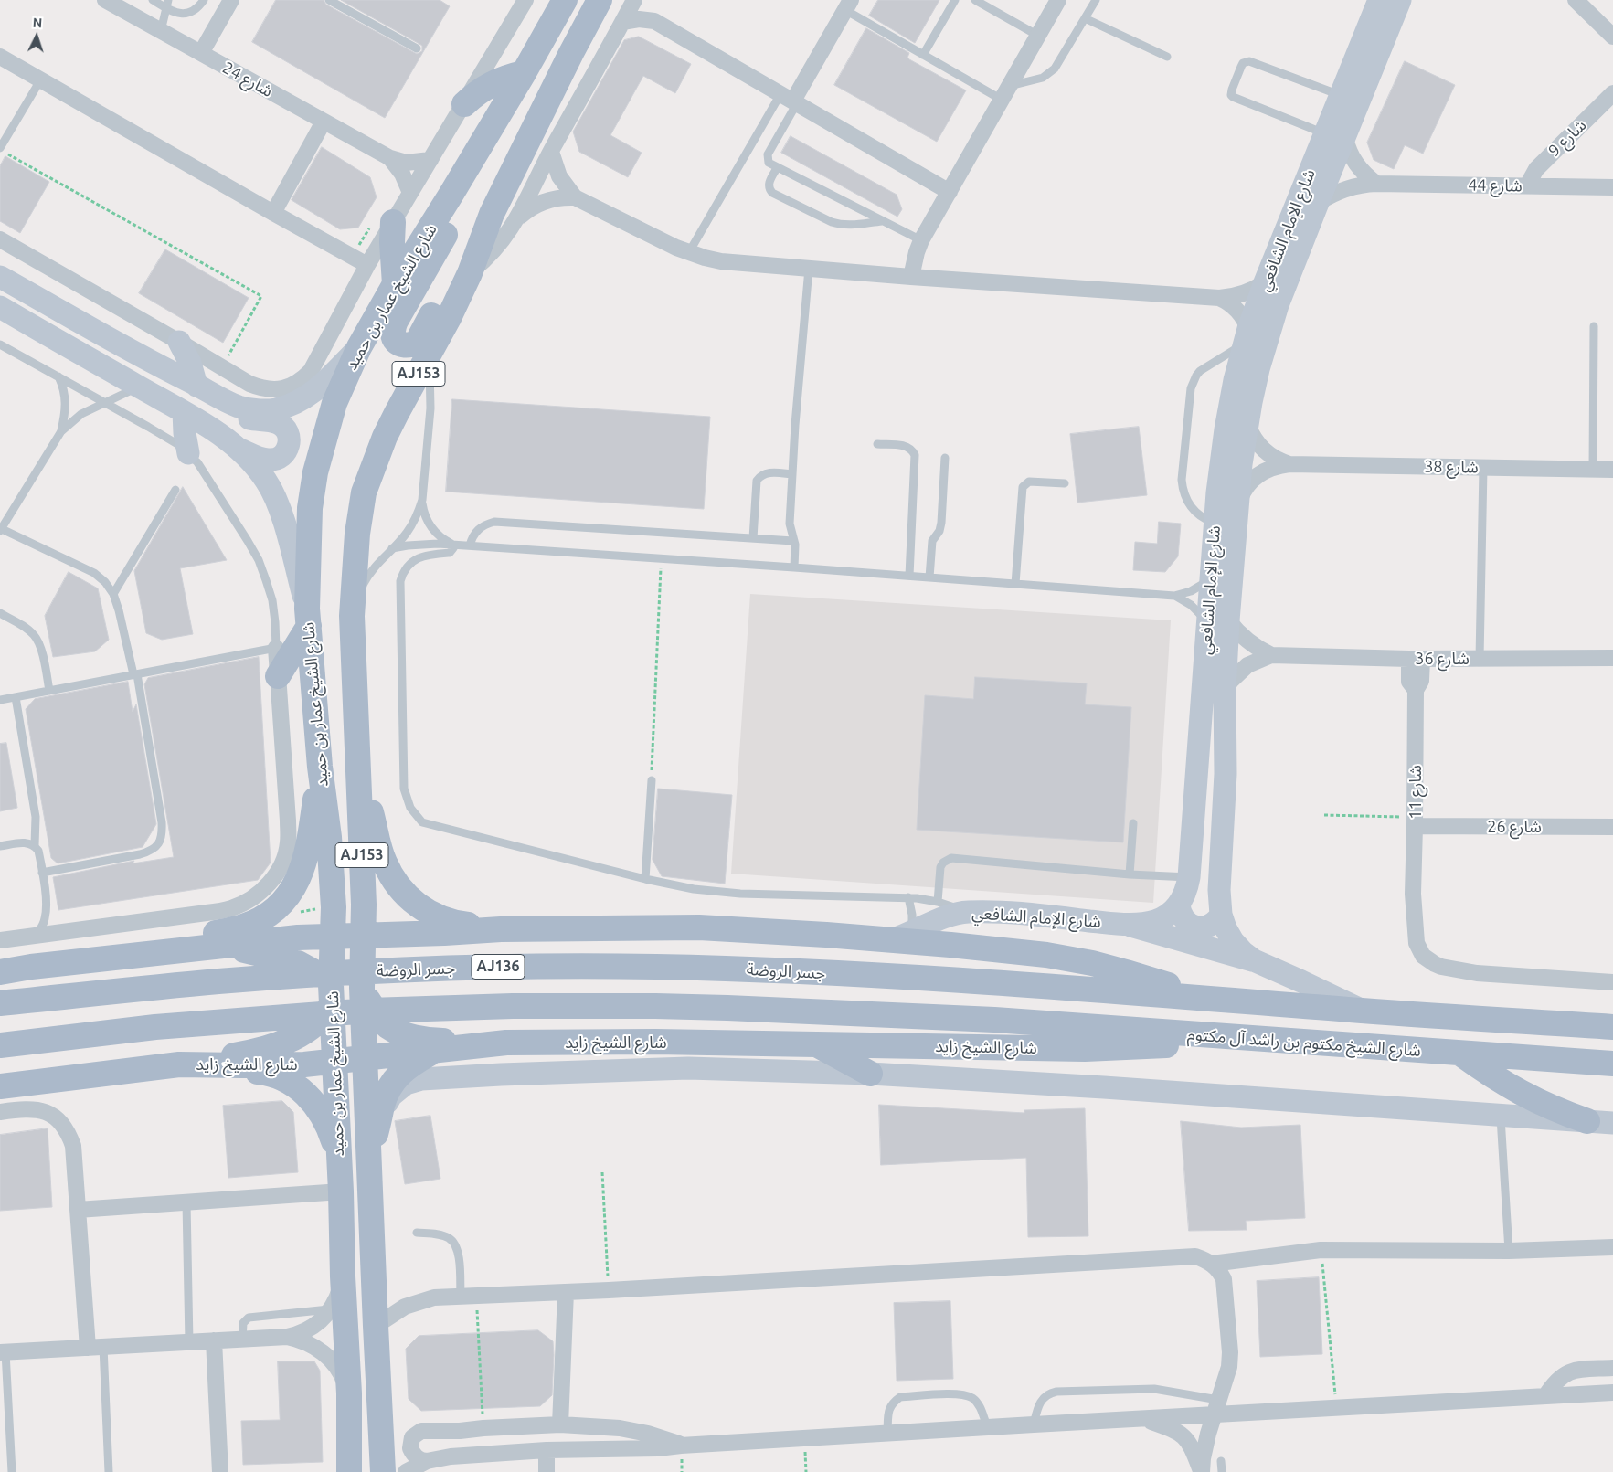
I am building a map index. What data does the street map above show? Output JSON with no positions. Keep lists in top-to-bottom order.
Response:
{
  "streets": {
    "main road": [
      "شارع الشيخ عمار بن حميد",
      "AJ153",
      "AJ136",
      "جسر الروضة",
      "شارع الشيخ زايد",
      "شارع الشيخ مكتوم بن راشد آل مكتوم"
    ],
    "street": [
      "شارع 24",
      "شارع 9",
      "شارع 44",
      "شارع الإمام الشافعي",
      "شارع 38",
      "شارع 36",
      "شارع 11",
      "شارع 26"
    ]
  },
  "crossings": [
    ["شارع 9", "شارع 44"],
    ["شارع 44", "شارع الإمام الشافعي"],
    ["شارع الإمام الشافعي", "شارع 38"],
    ["شارع الإمام الشافعي", "شارع 36"],
    ["شارع الشيخ عمار بن حميد", "شارع الشيخ زايد"],
    ["شارع 36", "شارع 11"],
    ["شارع 11", "شارع 26"],
    ["شارع الشيخ زايد", "شارع الشيخ مكتوم بن راشد آل مكتوم"]
  ],
  "north": "top"
}
